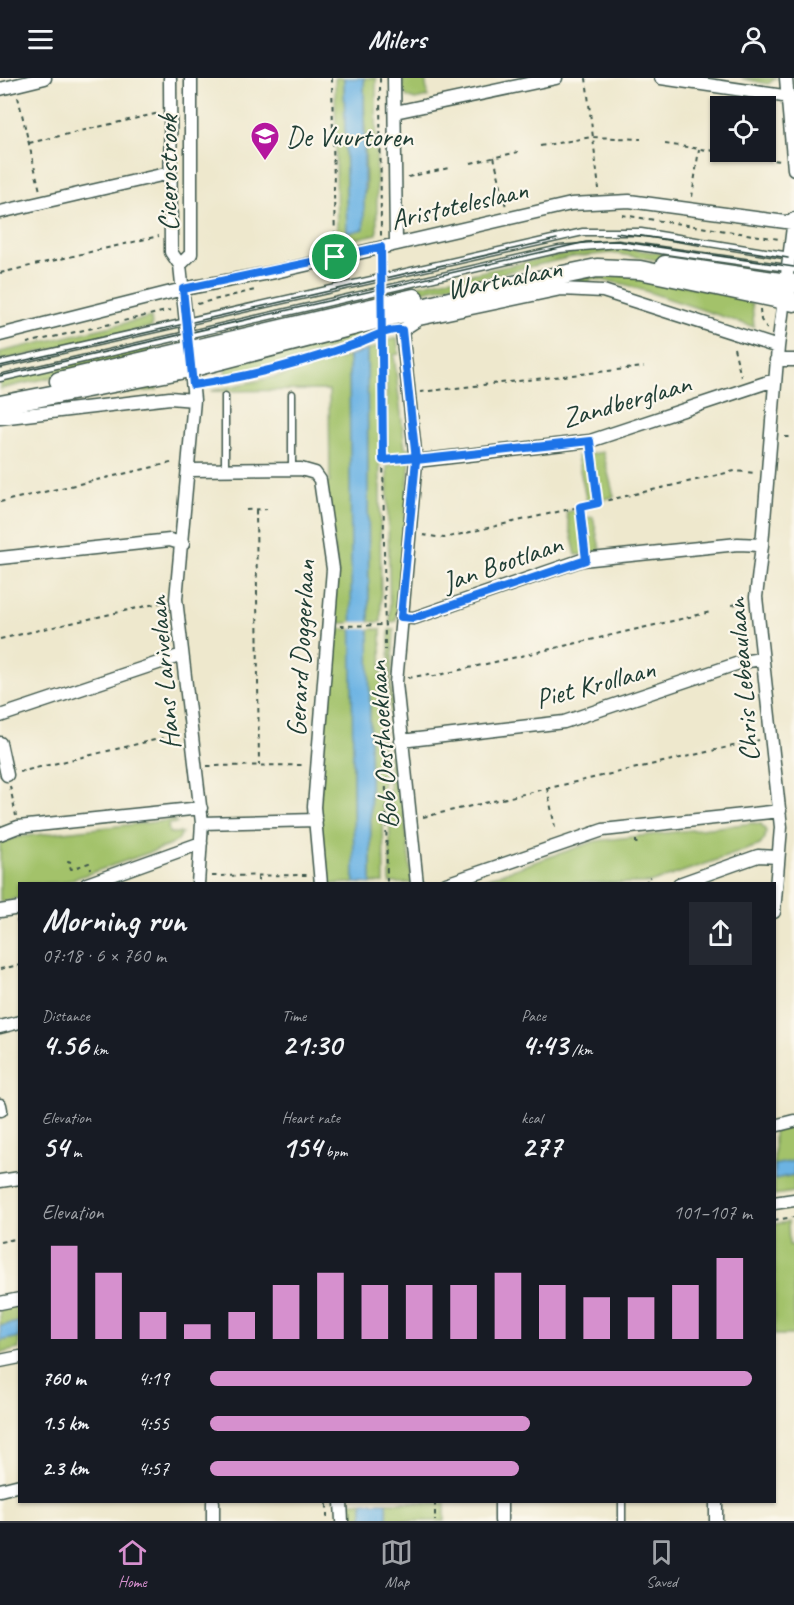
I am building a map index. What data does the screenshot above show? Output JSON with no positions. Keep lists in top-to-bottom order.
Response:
{
  "streets": {
    "street": [
      "Cicerostrook",
      "Aristoteleslaan",
      "Wartnalaan",
      "Zandberglaan",
      "Jan Bootlaan",
      "Gerard Doggerlaan",
      "Hans Larivelaan",
      "Chris Lebeaulaan",
      "Piet Krollaan",
      "Bob Oosthoeklaan"
    ]
  },
  "crossings": [
    ["Cicerostrook", "Aristoteleslaan"],
    ["Cicerostrook", "Hans Larivelaan"],
    ["Aristoteleslaan", "Chris Lebeaulaan"],
    ["Wartnalaan", "Chris Lebeaulaan"],
    ["Zandberglaan", "Chris Lebeaulaan"],
    ["Zandberglaan", "Bob Oosthoeklaan"],
    ["Jan Bootlaan", "Chris Lebeaulaan"],
    ["Jan Bootlaan", "Bob Oosthoeklaan"],
    ["Gerard Doggerlaan", "Hans Larivelaan"],
    ["Chris Lebeaulaan", "Piet Krollaan"],
    ["Piet Krollaan", "Bob Oosthoeklaan"]
  ],
  "places": {
    "school or university": ["De Vuurtoren"]
  },
  "page": {
    "header": "Milers",
    "heading": ["Morning run", "07:18 · 6 × 760 m"],
    "stats": [
      ["Distance", "4.56 km"],
      ["Time", "21:30"],
      ["Pace", "4:43 /km"],
      ["Elevation", "54 m"],
      ["Heart rate", "154 bpm"],
      ["kcal", "277"]
    ],
    "chart": ["Elevation", "101–107 m"],
    "list": [
      {
        "name": "760 m",
        "note": "4:19"
      },
      {
        "name": "1.5 km",
        "note": "4:55"
      },
      {
        "name": "2.3 km",
        "note": "4:57"
      }
    ],
    "tabs": ["Home", "Map", "Saved"]
  }
}
